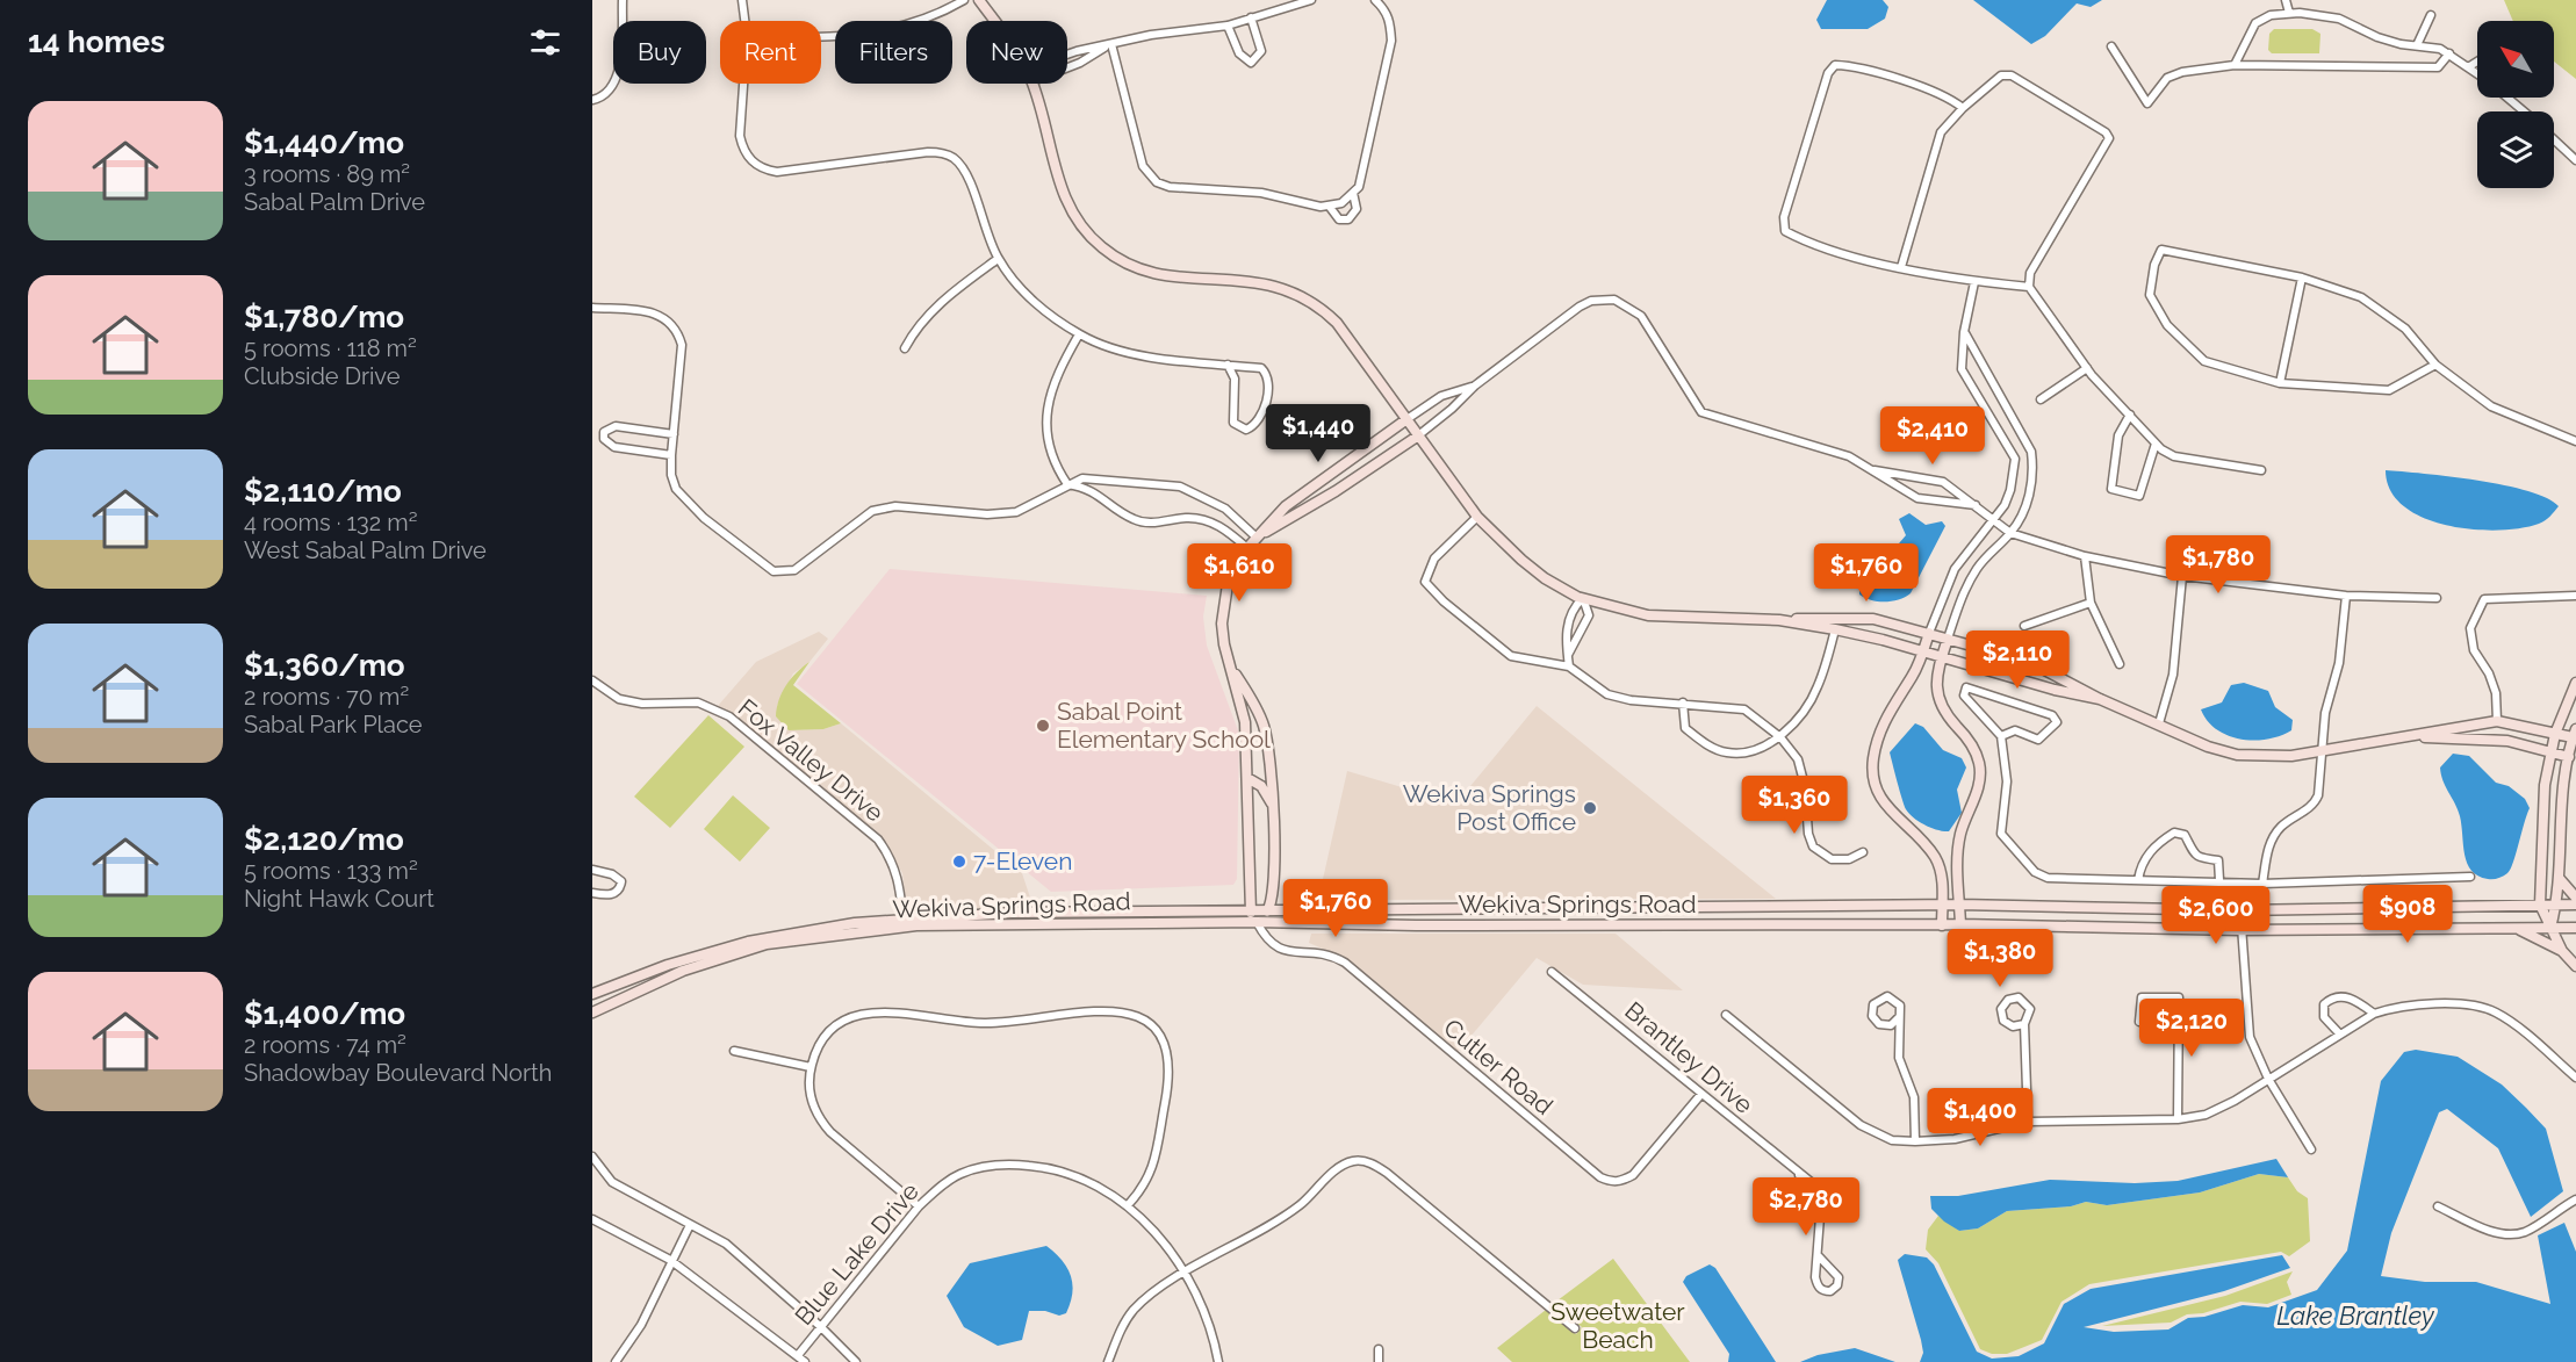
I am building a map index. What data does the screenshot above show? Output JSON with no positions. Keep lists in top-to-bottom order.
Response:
{
  "streets": {
    "street": [
      "Fox Valley Drive",
      "Wekiva Springs Road",
      "Brantley Drive",
      "Cutler Road",
      "Blue Lake Drive"
    ]
  },
  "crossings": [
    ["Fox Valley Drive", "Wekiva Springs Road"],
    ["Wekiva Springs Road", "Cutler Road"],
    ["Brantley Drive", "Cutler Road"]
  ],
  "water": ["Lake Brantley"],
  "parks": ["Sweetwater Beach"],
  "places": ["Sabal Point Elementary School", "Wekiva Springs Post Office", "7-Eleven"],
  "north": "top left",
  "page": {
    "heading": "14 homes",
    "chip": [
      "Buy",
      "Rent",
      "Filters",
      "New"
    ],
    "list": [
      {
        "name": "$1,440/mo",
        "note": "3 rooms · 89 m² · Sabal Palm Drive"
      },
      {
        "name": "$1,780/mo",
        "note": "5 rooms · 118 m² · Clubside Drive"
      },
      {
        "name": "$2,110/mo",
        "note": "4 rooms · 132 m² · West Sabal Palm Drive"
      },
      {
        "name": "$1,360/mo",
        "note": "2 rooms · 70 m² · Sabal Park Place"
      },
      {
        "name": "$2,120/mo",
        "note": "5 rooms · 133 m² · Night Hawk Court"
      },
      {
        "name": "$1,400/mo",
        "note": "2 rooms · 74 m² · Shadowbay Boulevard North"
      }
    ],
    "price": [
      "$1,440",
      "$2,410",
      "$1,780",
      "$1,610",
      "$1,760",
      "$2,110",
      "$1,360",
      "$1,760",
      "$908",
      "$2,600",
      "$1,380",
      "$2,120",
      "$1,400",
      "$2,780"
    ]
  }
}
